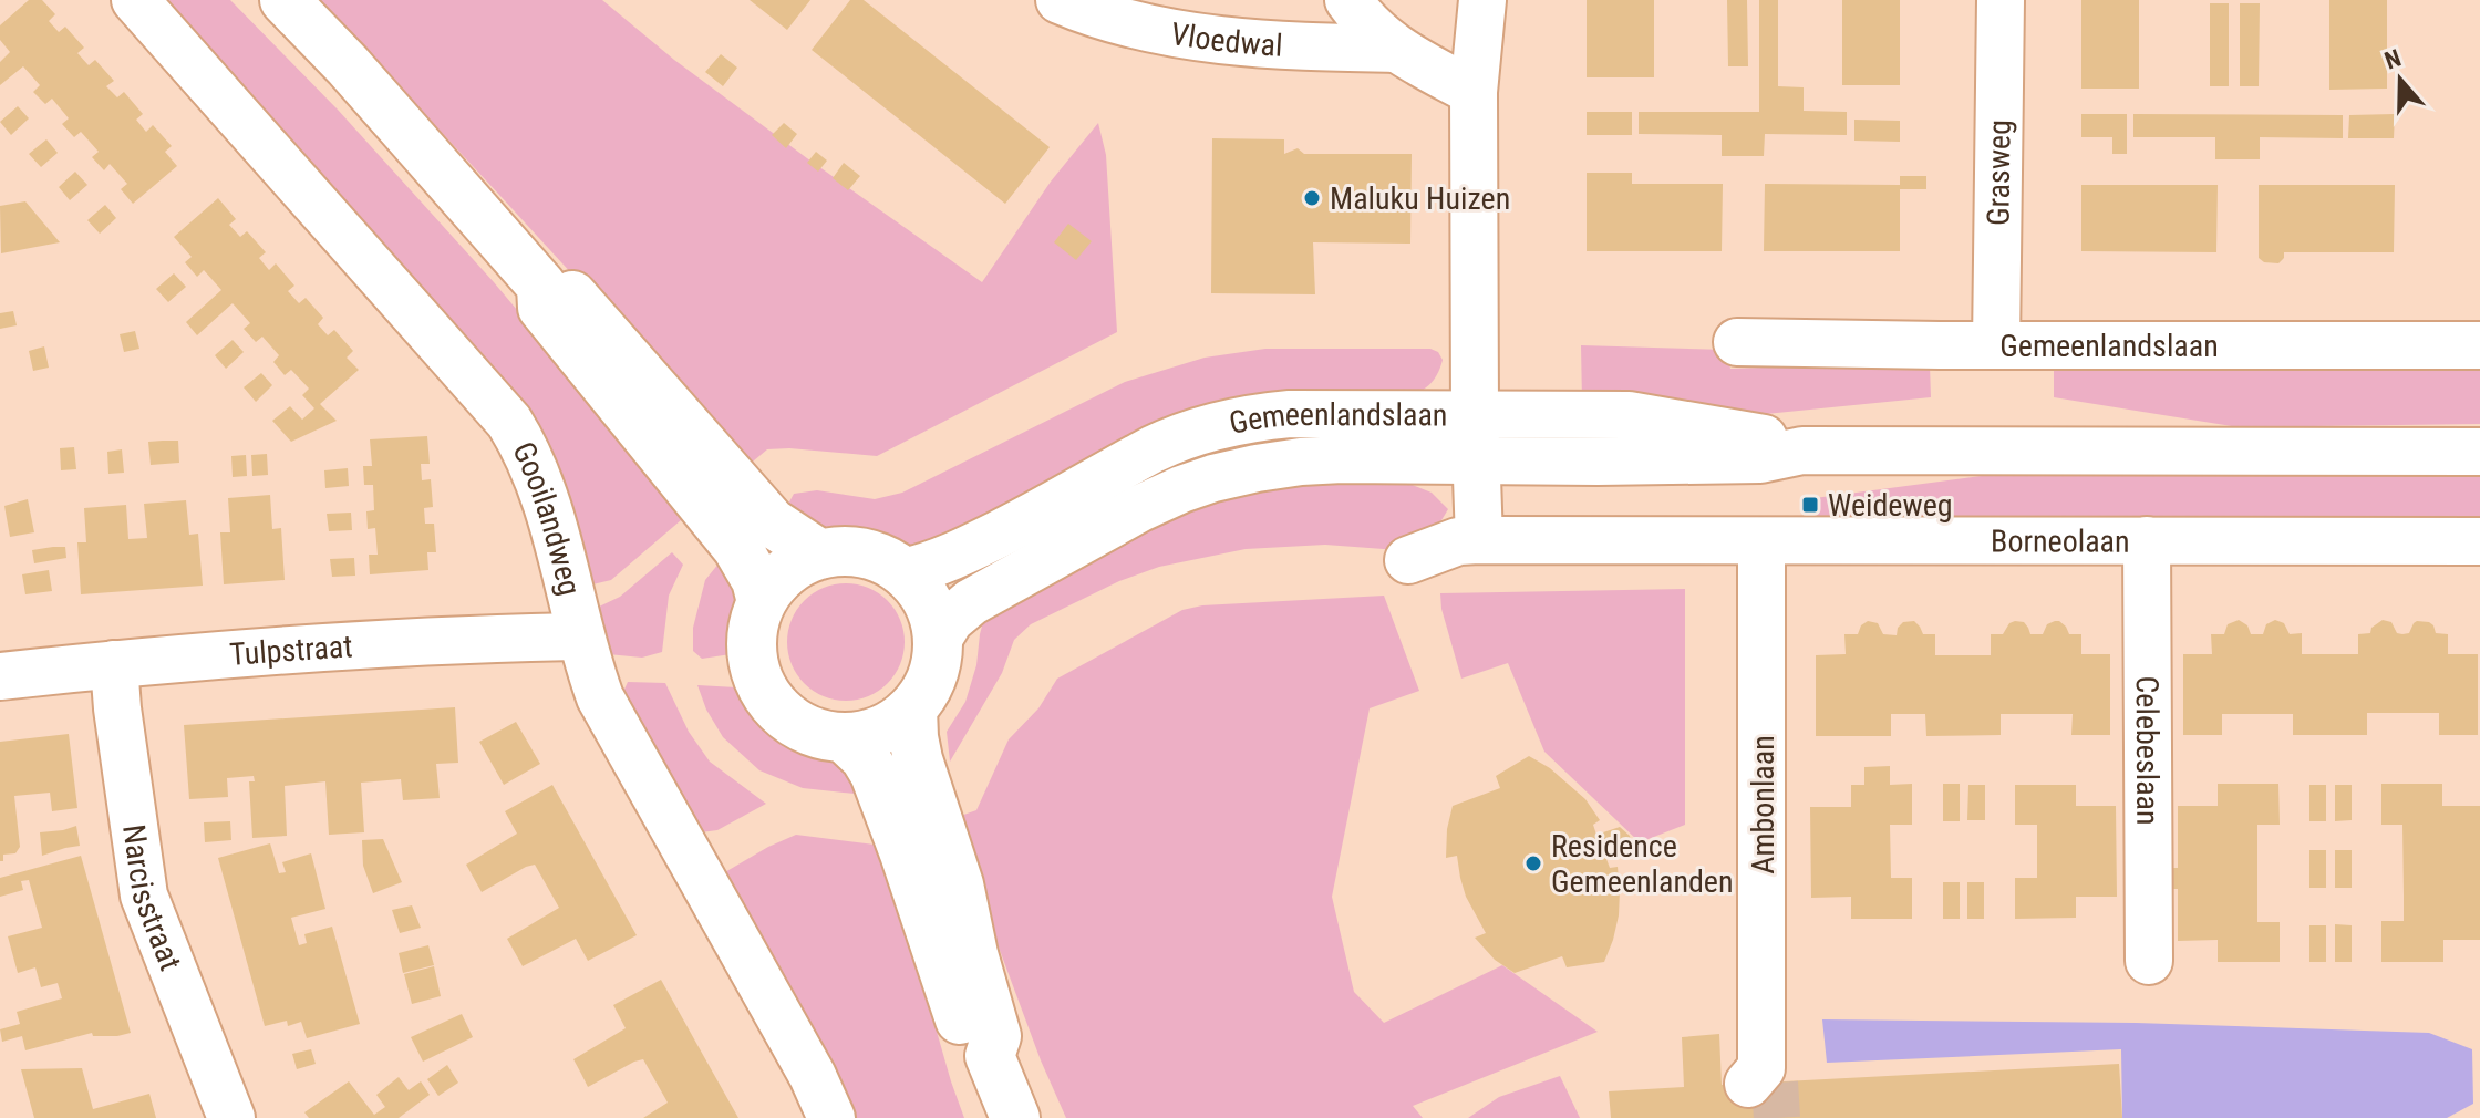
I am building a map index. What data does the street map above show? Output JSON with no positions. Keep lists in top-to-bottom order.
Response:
{
  "streets": {
    "street": [
      "Vloedwal",
      "Grasweg",
      "Gemeenlandslaan",
      "Gooilandweg",
      "Borneolaan",
      "Tulpstraat",
      "Celebeslaan",
      "Ambonlaan",
      "Narcisstraat"
    ]
  },
  "crossings": [
    ["Grasweg", "Gemeenlandslaan"],
    ["Gooilandweg", "Tulpstraat"],
    ["Borneolaan", "Celebeslaan"],
    ["Borneolaan", "Ambonlaan"],
    ["Tulpstraat", "Narcisstraat"]
  ],
  "places": {
    "other": ["Maluku Huizen", "Residence Gemeenlanden"],
    "transit": ["Weideweg"]
  },
  "north": "top"
}
